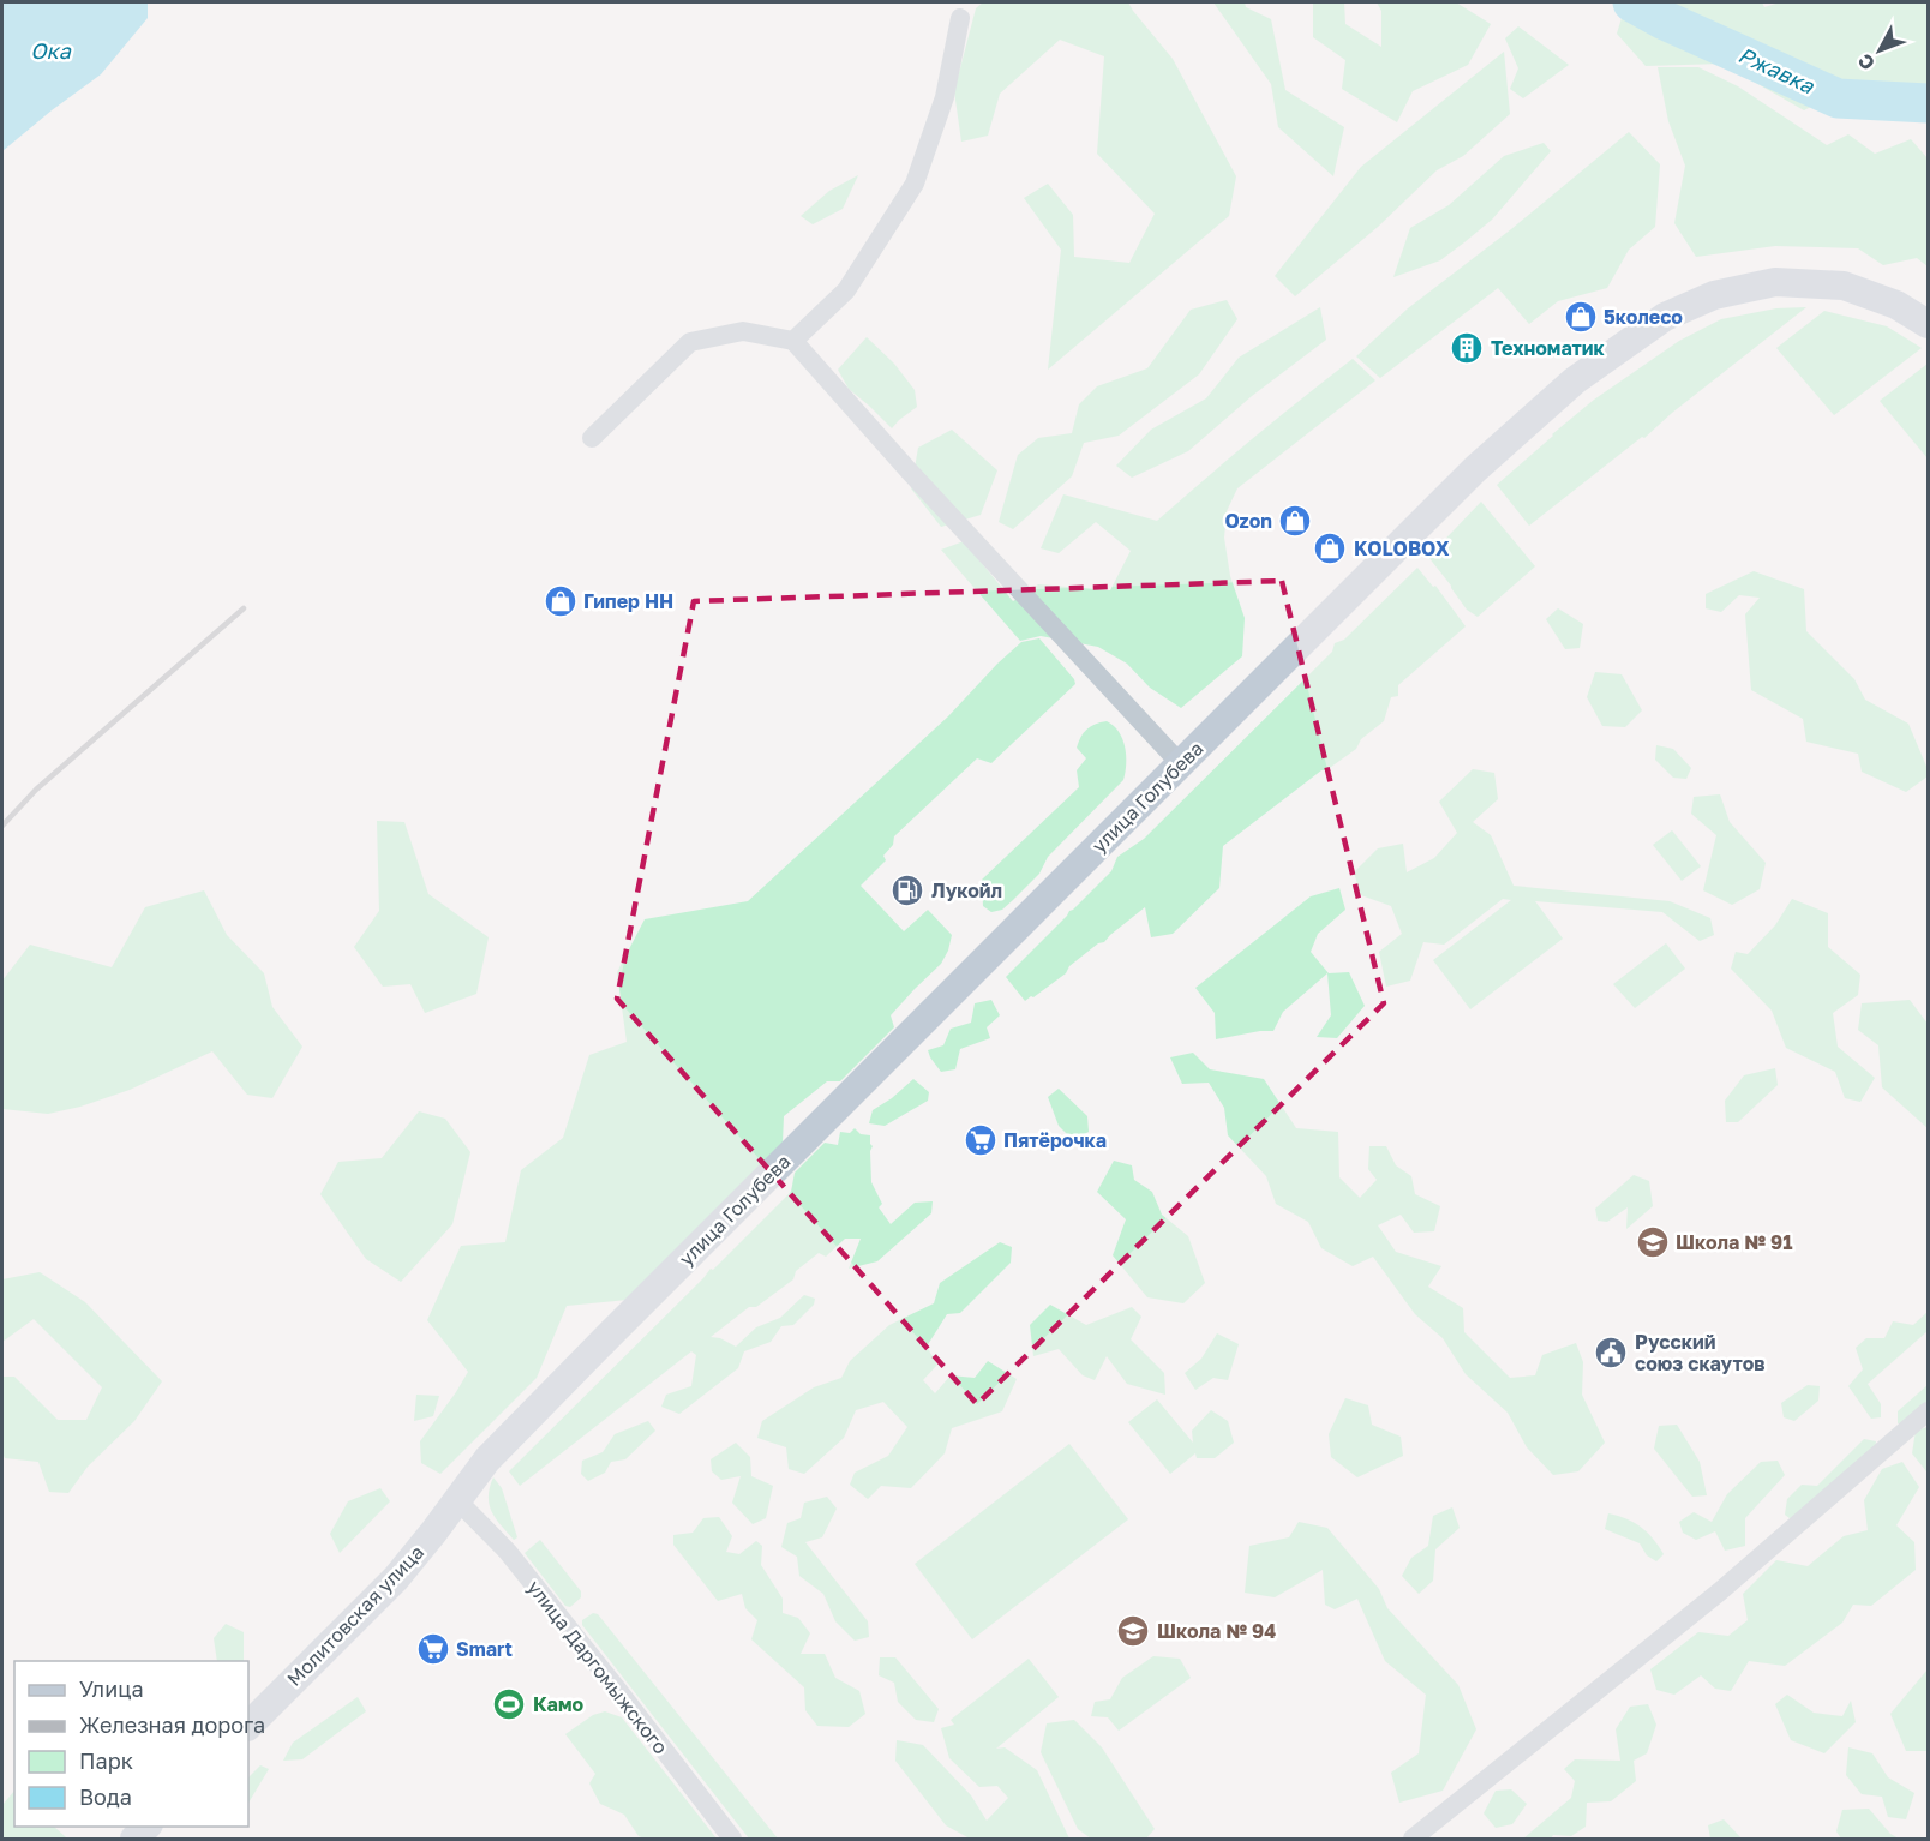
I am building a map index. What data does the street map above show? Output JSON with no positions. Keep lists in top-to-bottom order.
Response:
{
  "streets": {
    "street": ["улица Голубева", "Молитовская улица", "улица Даргомыжского"]
  },
  "crossings": [
    ["улица Голубева", "Молитовская улица"],
    ["улица Голубева", "улица Даргомыжского"],
    ["Молитовская улица", "улица Даргомыжского"]
  ],
  "water": ["Ока", "Ржавка"],
  "places": {
    "shop": [
      "5колесо",
      "Ozon",
      "KOLOBOX",
      "Гипер НН"
    ],
    "building": ["Техноматик"],
    "fuel station": ["Лукойл"],
    "supermarket": ["Пятёрочка", "Smart"],
    "school or university": ["Школа № 91", "Школа № 94"],
    "public building": ["Русский союз скаутов"],
    "sports": ["Камо"]
  },
  "legend": [
    "Улица",
    "Железная дорога",
    "Парк",
    "Вода"
  ],
  "north": "bottom left"
}
